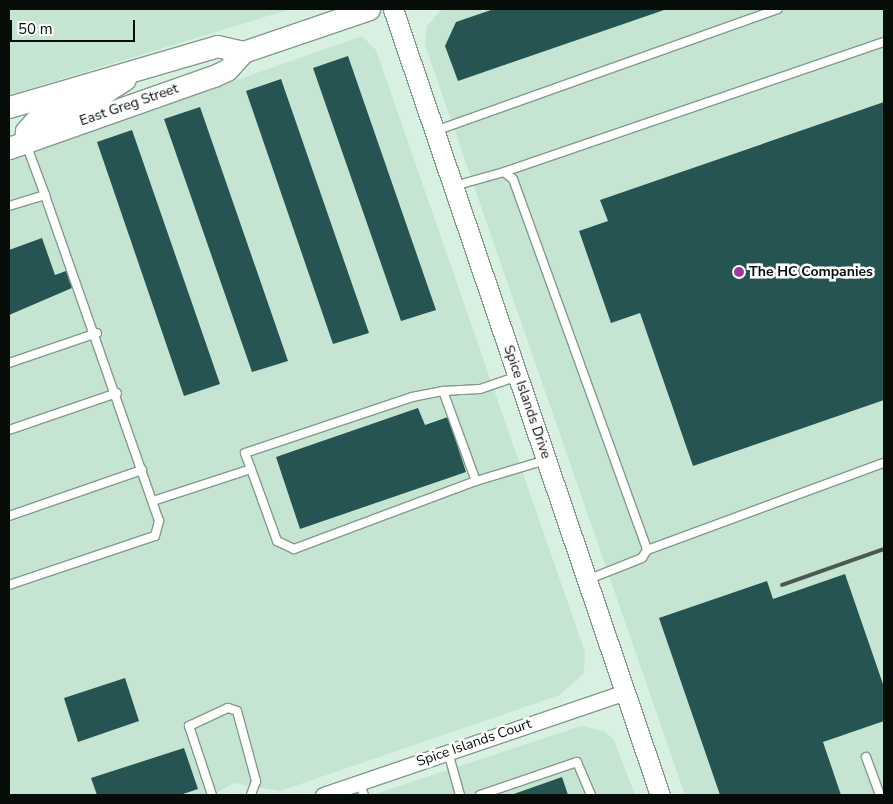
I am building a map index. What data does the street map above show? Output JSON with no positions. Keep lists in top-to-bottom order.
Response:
{
  "streets": {
    "main road": ["East Greg Street"],
    "street": ["Spice Islands Drive", "Spice Islands Court"]
  },
  "crossings": [
    ["Spice Islands Drive", "Spice Islands Court"]
  ],
  "places": ["The HC Companies"],
  "scale_bar": "50 m"
}
